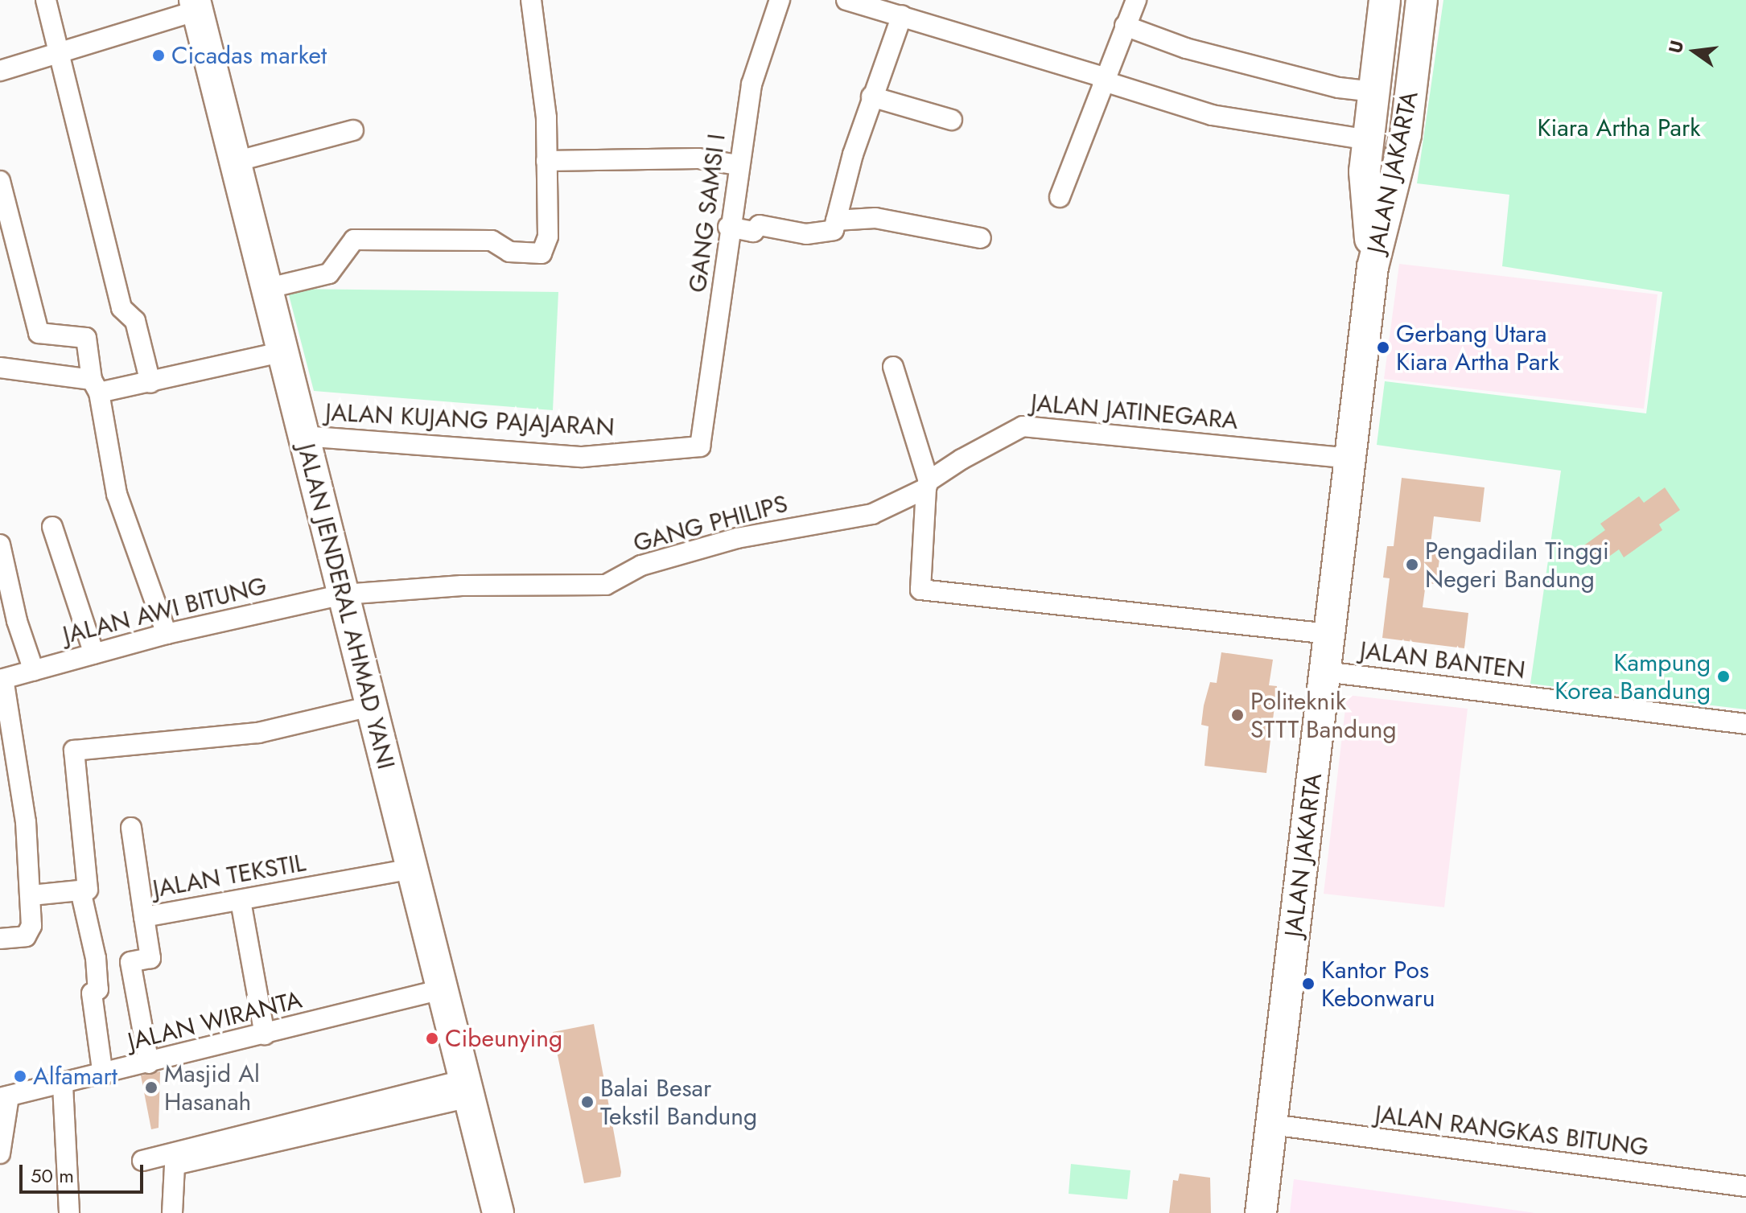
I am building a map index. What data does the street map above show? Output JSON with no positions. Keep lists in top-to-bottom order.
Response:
{
  "streets": {
    "main road": ["JALAN JAKARTA", "JALAN JENDERAL AHMAD YANI"],
    "street": [
      "GANG SAMSI I",
      "JALAN JATINEGARA",
      "JALAN KUJANG PAJAJARAN",
      "GANG PHILIPS",
      "JALAN AWI BITUNG",
      "JALAN BANTEN",
      "JALAN TEKSTIL",
      "JALAN WIRANTA",
      "JALAN RANGKAS BITUNG"
    ]
  },
  "crossings": [
    ["JALAN JAKARTA", "JALAN JATINEGARA"],
    ["JALAN JAKARTA", "JALAN BANTEN"],
    ["JALAN JAKARTA", "JALAN RANGKAS BITUNG"],
    ["GANG SAMSI I", "JALAN KUJANG PAJAJARAN"],
    ["JALAN JATINEGARA", "GANG PHILIPS"],
    ["JALAN KUJANG PAJAJARAN", "JALAN JENDERAL AHMAD YANI"],
    ["GANG PHILIPS", "JALAN JENDERAL AHMAD YANI"],
    ["GANG PHILIPS", "JALAN AWI BITUNG"],
    ["JALAN JENDERAL AHMAD YANI", "JALAN AWI BITUNG"],
    ["JALAN JENDERAL AHMAD YANI", "JALAN TEKSTIL"],
    ["JALAN JENDERAL AHMAD YANI", "JALAN WIRANTA"]
  ],
  "parks": ["Kiara Artha Park"],
  "places": [
    "Cicadas market",
    "Gerbang Utara Kiara Artha Park",
    "Pengadilan Tinggi Negeri Bandung",
    "Kampung Korea Bandung",
    "Politeknik STTT Bandung",
    "Kantor Pos Kebonwaru",
    "Cibeunying",
    "Alfamart",
    "Masjid Al Hasanah",
    "Balai Besar Tekstil Bandung"
  ],
  "scale_bar": "50 m",
  "north": "left"
}
